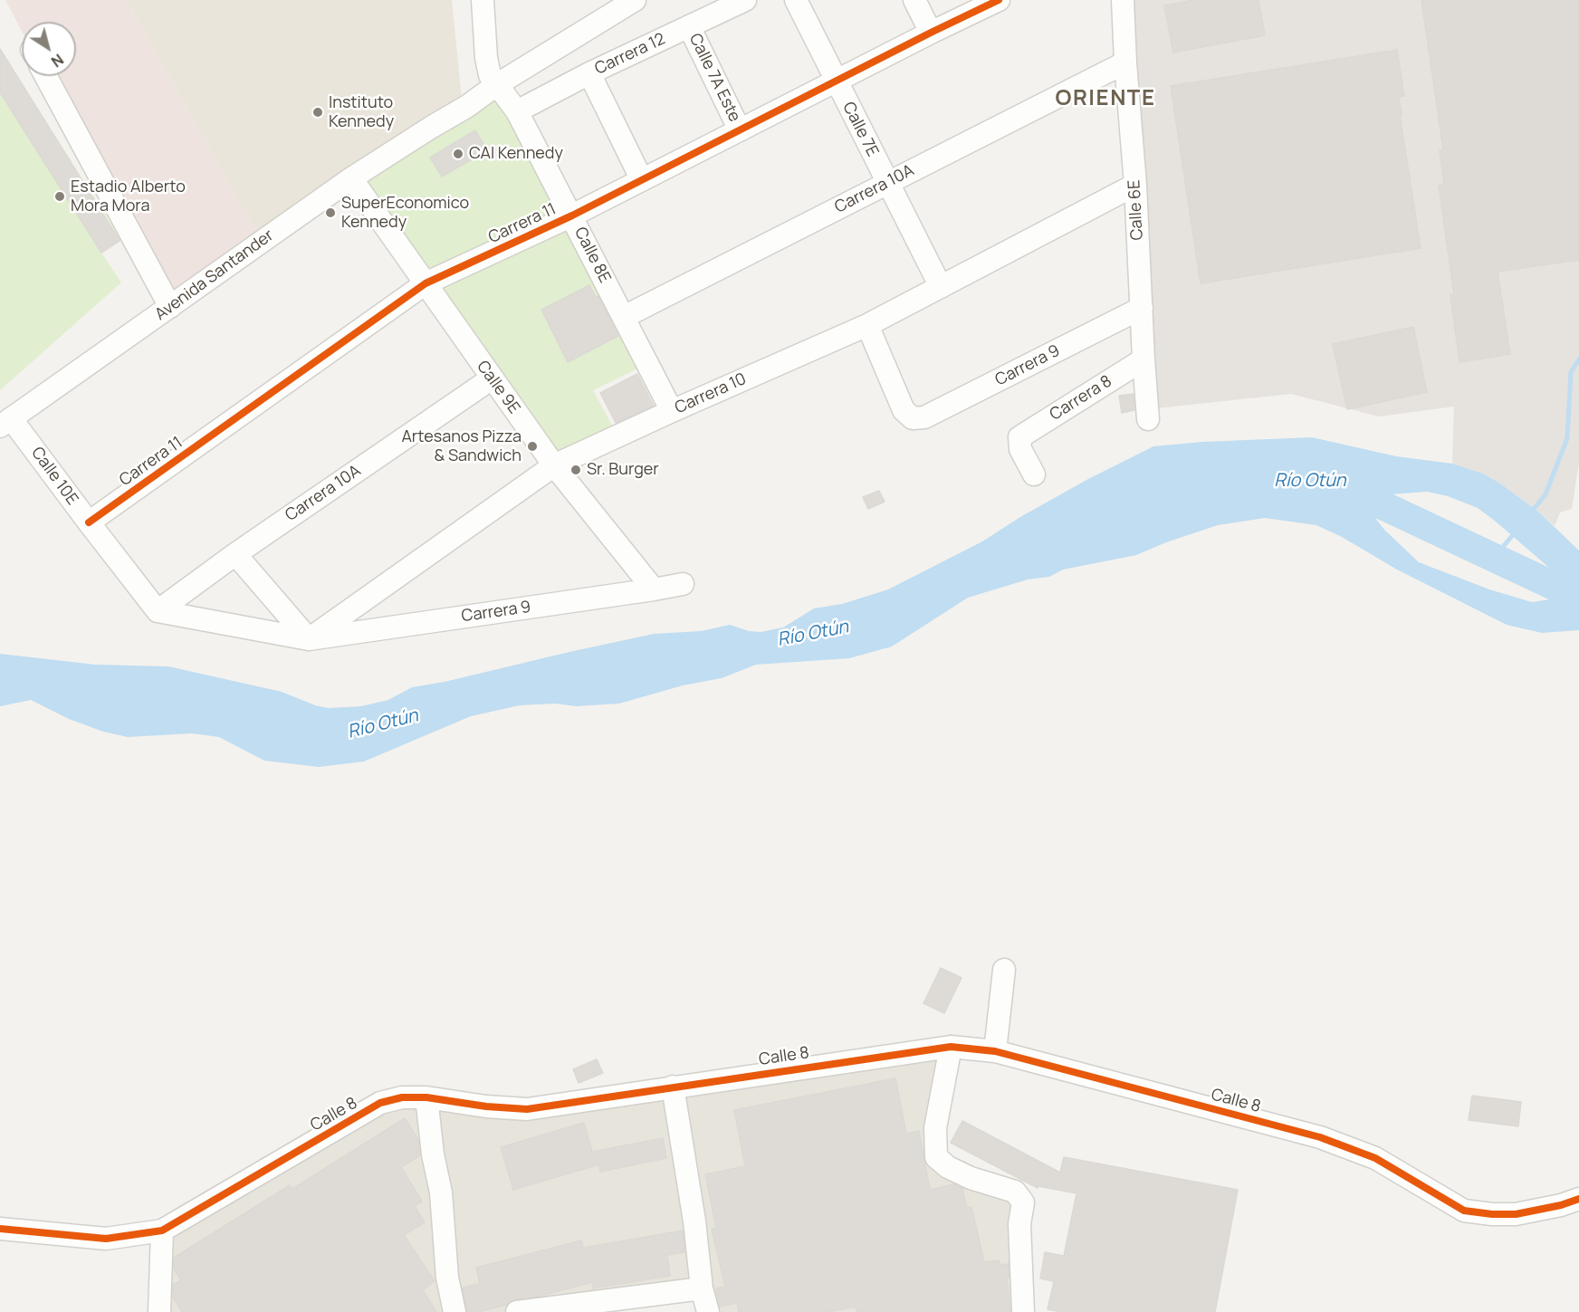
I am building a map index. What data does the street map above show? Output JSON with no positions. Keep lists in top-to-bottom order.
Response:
{
  "streets": {
    "street": [
      "Carrera 12",
      "Calle 7A Este",
      "Calle 7E",
      "Carrera 10A",
      "Calle 6E",
      "Carrera 11",
      "Calle 8E",
      "Avenida Santander",
      "Carrera 9",
      "Calle 9E",
      "Carrera 10",
      "Carrera 8",
      "Calle 10E",
      "Calle 8"
    ]
  },
  "crossings": [
    ["Carrera 12", "Calle 7A Este"],
    ["Carrera 12", "Calle 8E"],
    ["Calle 7A Este", "Carrera 11"],
    ["Calle 7E", "Carrera 10A"],
    ["Calle 7E", "Carrera 11"],
    ["Calle 7E", "Carrera 10"],
    ["Carrera 10A", "Calle 6E"],
    ["Carrera 10A", "Calle 8E"],
    ["Carrera 10A", "Carrera 9"],
    ["Carrera 10A", "Calle 9E"],
    ["Carrera 10A", "Calle 10E"],
    ["Calle 6E", "Carrera 9"],
    ["Calle 6E", "Carrera 10"],
    ["Calle 6E", "Carrera 8"],
    ["Carrera 11", "Calle 8E"],
    ["Carrera 11", "Calle 9E"],
    ["Carrera 11", "Calle 10E"],
    ["Calle 8E", "Avenida Santander"],
    ["Calle 8E", "Carrera 10"],
    ["Avenida Santander", "Calle 9E"],
    ["Avenida Santander", "Calle 10E"],
    ["Carrera 9", "Calle 9E"],
    ["Carrera 9", "Carrera 10"],
    ["Carrera 9", "Calle 10E"],
    ["Calle 9E", "Carrera 10"]
  ],
  "districts": ["ORIENTE"],
  "water": ["Río Otún"],
  "places": [
    "Instituto Kennedy",
    "CAI Kennedy",
    "Estadio Alberto Mora Mora",
    "SuperEconomico Kennedy",
    "Artesanos Pizza & Sandwich",
    "Sr. Burger"
  ],
  "north": "bottom right"
}
